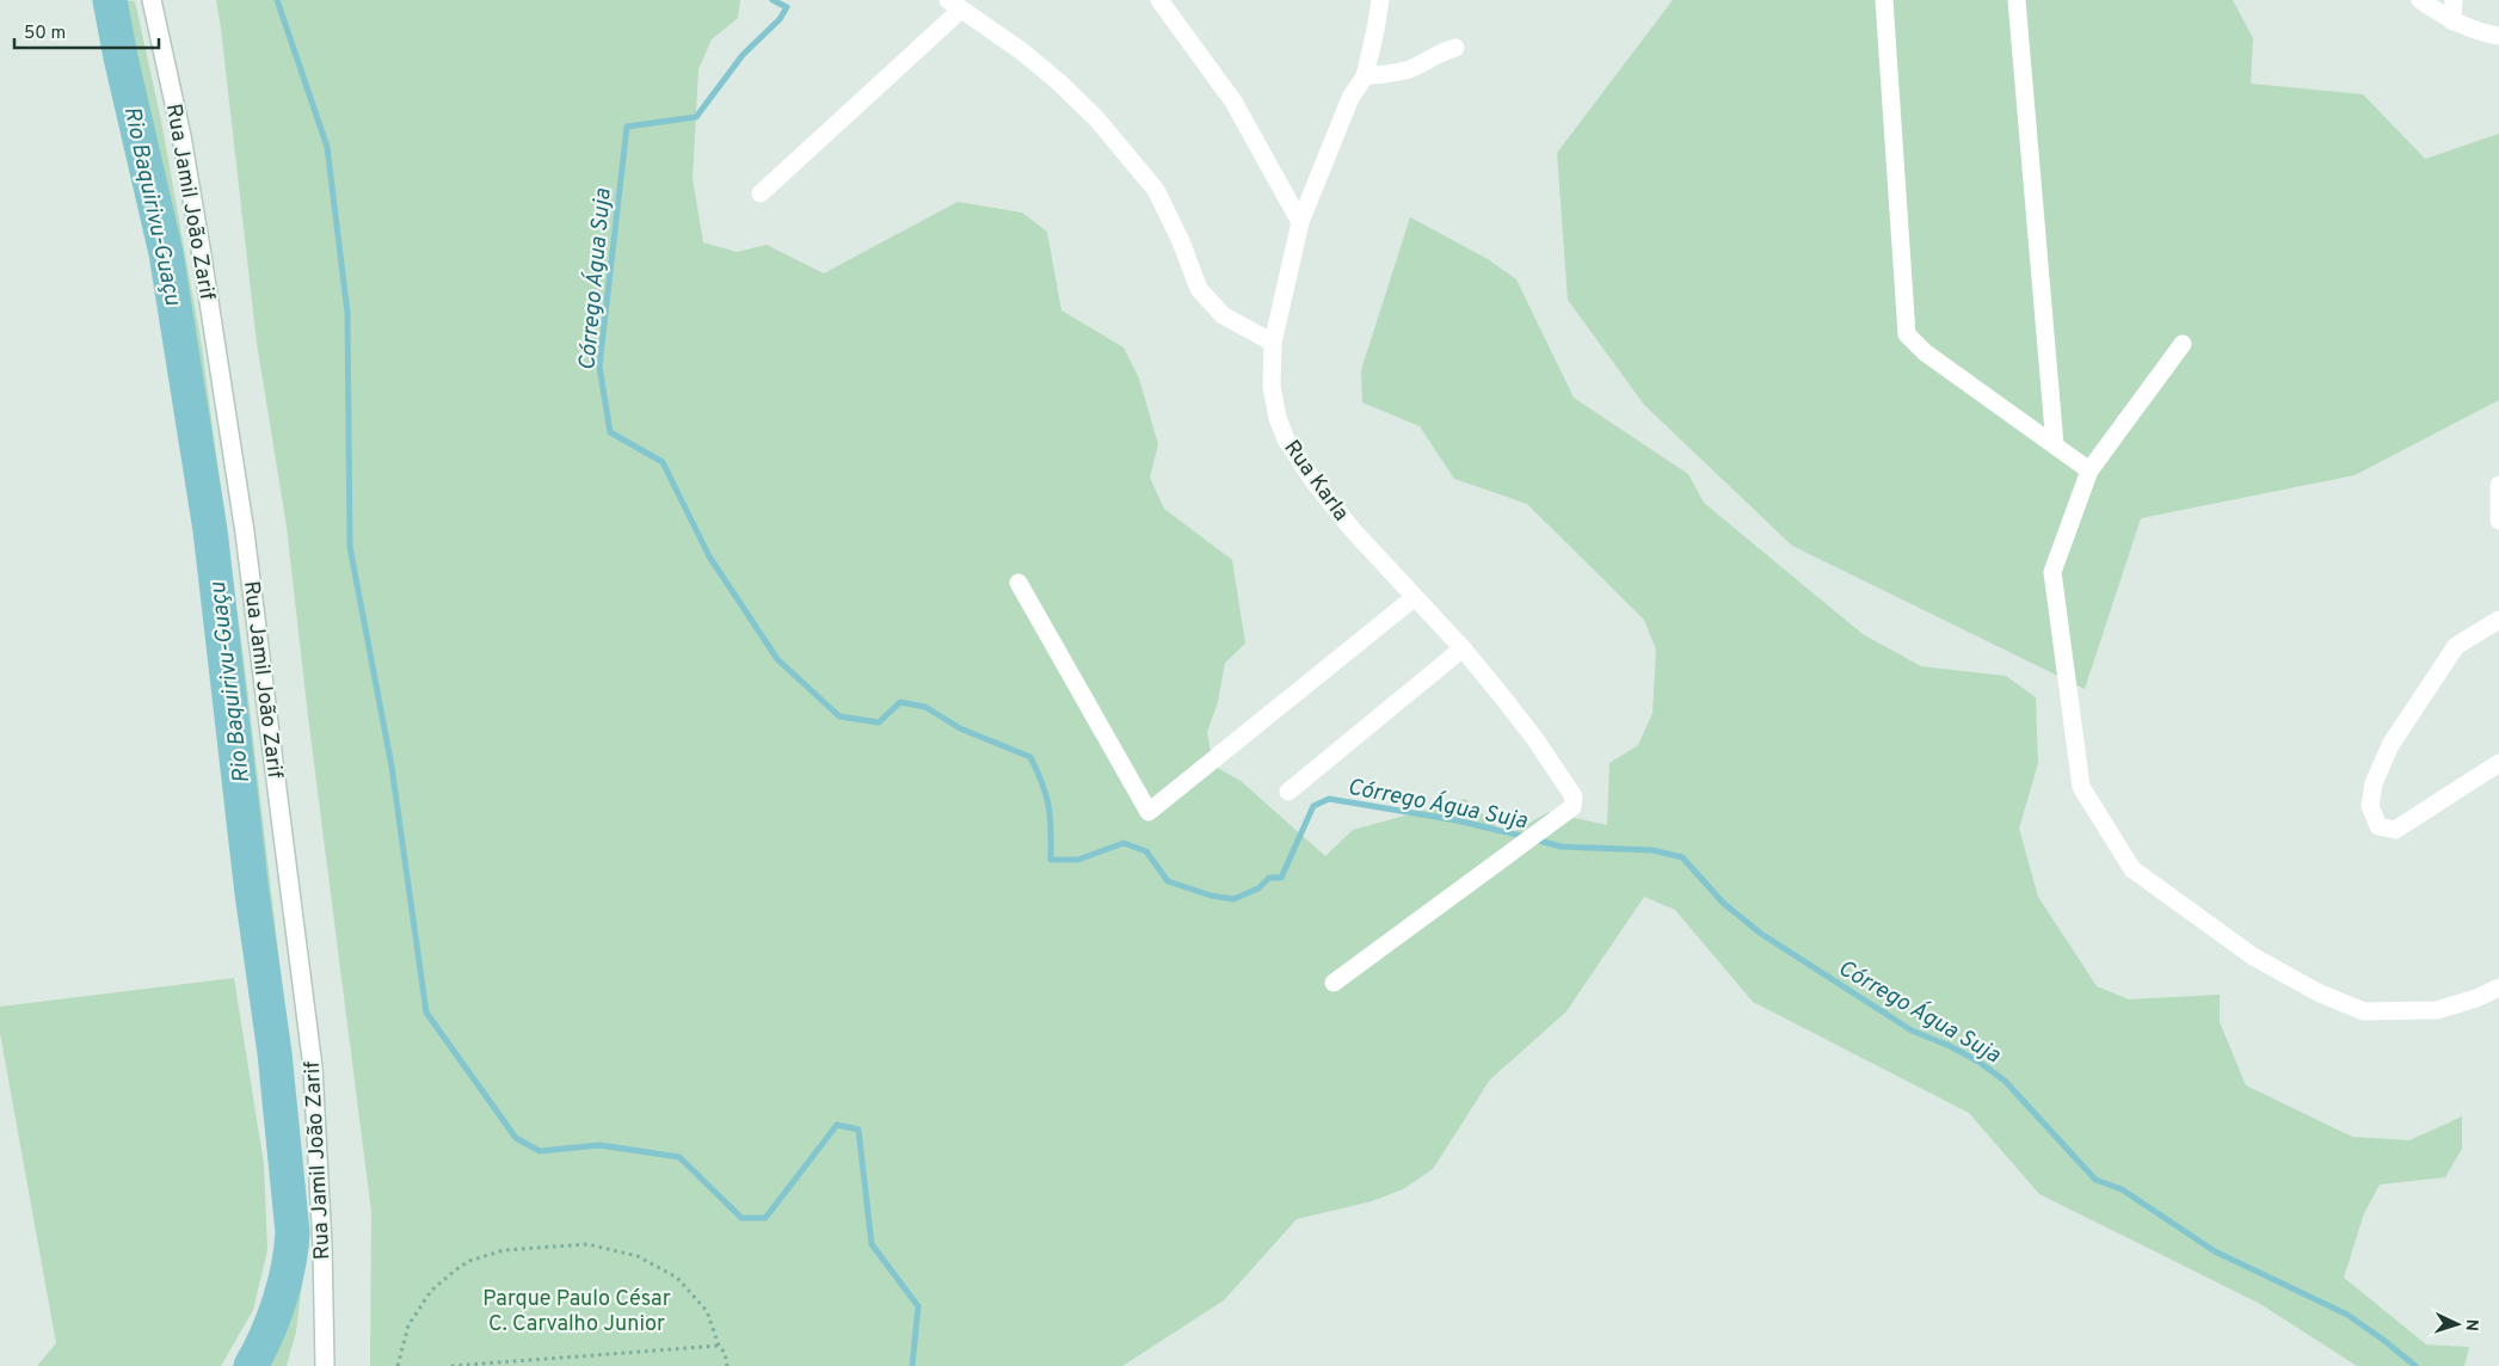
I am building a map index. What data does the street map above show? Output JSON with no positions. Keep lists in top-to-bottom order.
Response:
{
  "streets": {
    "street": ["Rua Jamil João Zarif", "Rua Karla"]
  },
  "water": ["Rio Baquirivu-Guaçu", "Córrego Água Suja"],
  "parks": ["Parque Paulo César C. Carvalho Junior"],
  "scale_bar": "50 m",
  "north": "right"
}
